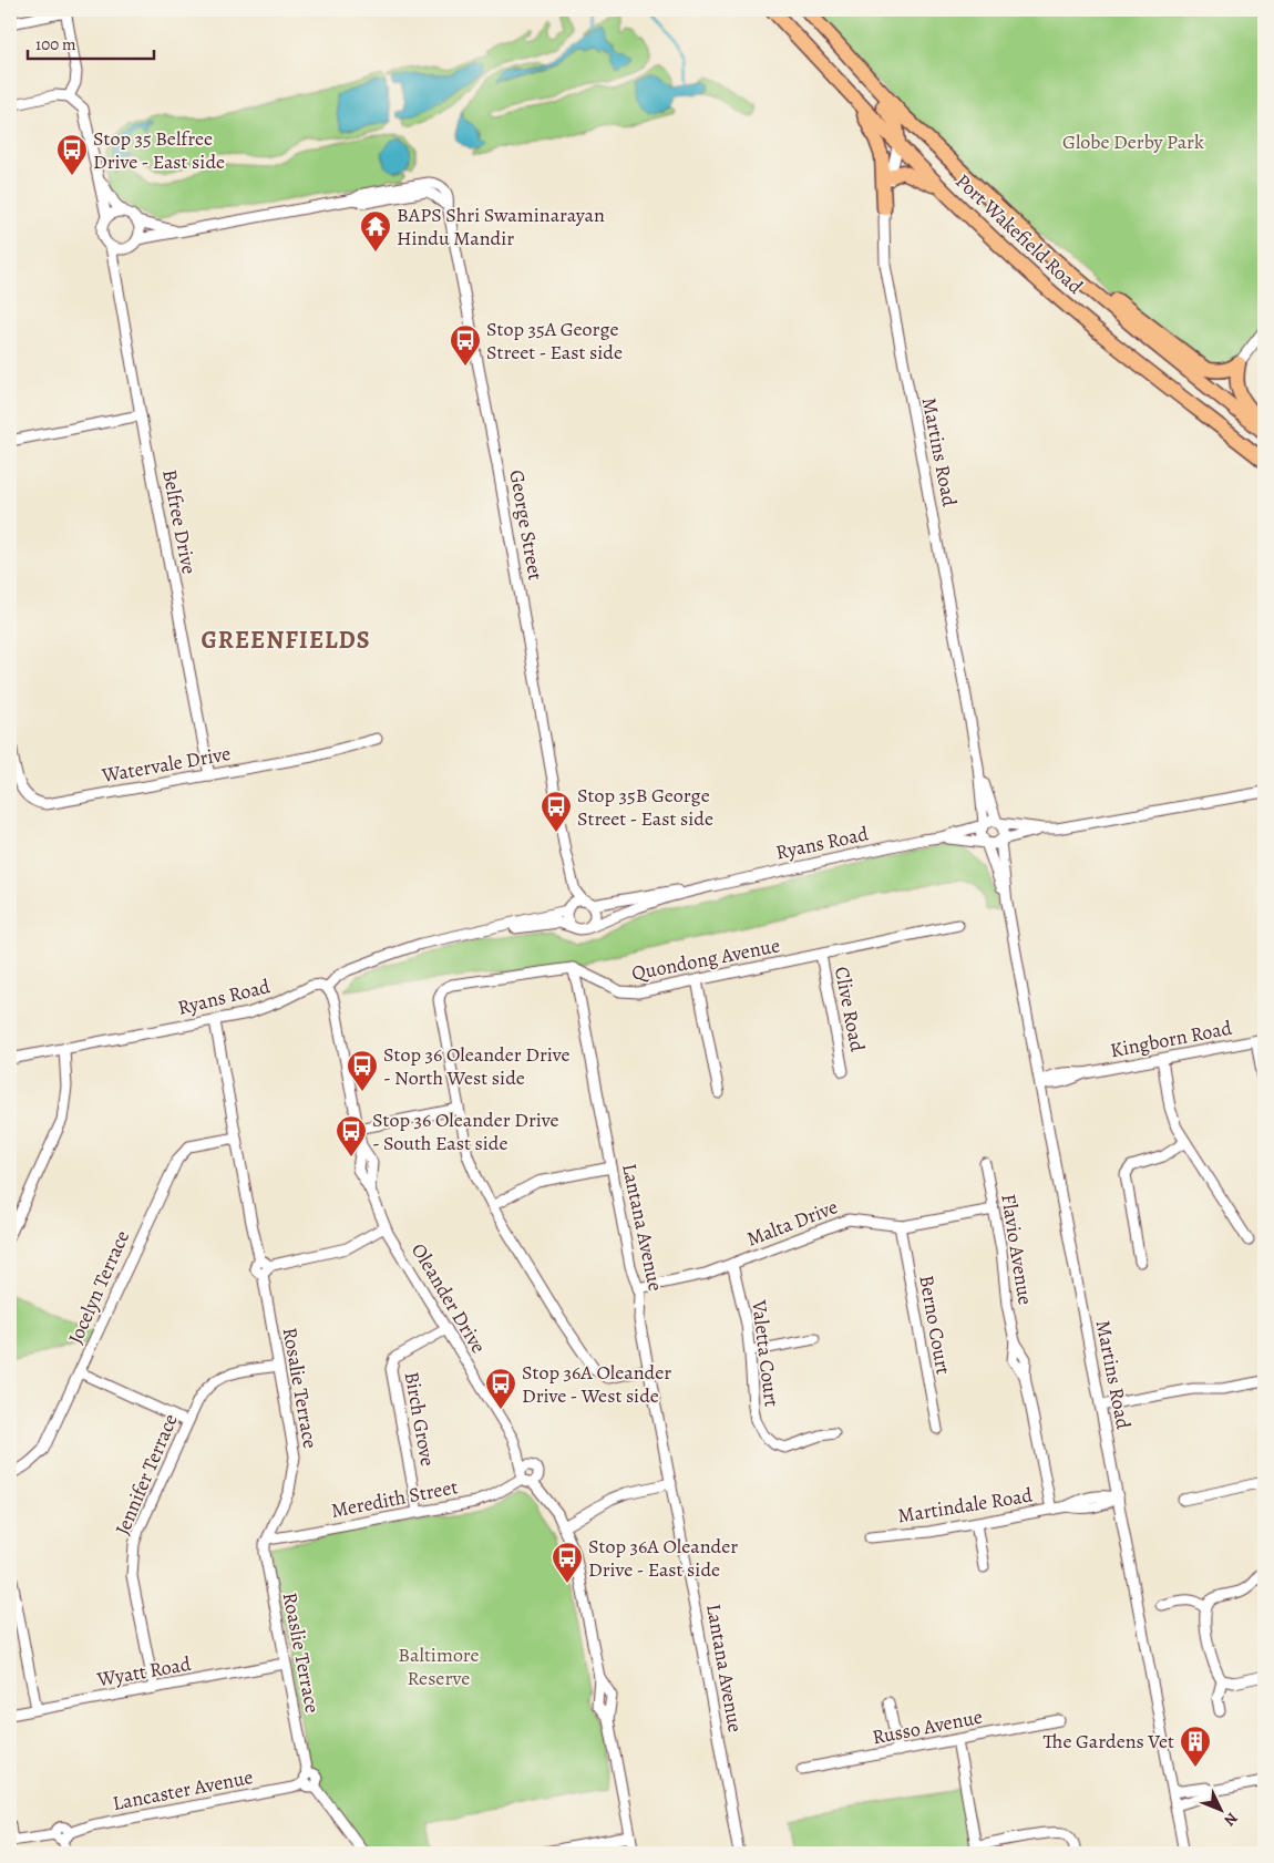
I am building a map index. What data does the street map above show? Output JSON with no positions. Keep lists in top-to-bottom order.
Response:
{
  "streets": {
    "highway": ["Port Wakefield Road"],
    "street": [
      "Martins Road",
      "Belfree Drive",
      "George Street",
      "Watervale Drive",
      "Ryans Road",
      "Quondong Avenue",
      "Clive Road",
      "Kingborn Road",
      "Malta Drive",
      "Lantana Avenue",
      "Flavio Avenue",
      "Jocelyn Terrace",
      "Oleander Drive",
      "Berno Court",
      "Valetta Court",
      "Rosalie Terrace",
      "Birch Grove",
      "Jennifer Terrace",
      "Meredith Street",
      "Martindale Road",
      "Roaslie Terrace",
      "Wyatt Road",
      "Russo Avenue",
      "Lancaster Avenue"
    ]
  },
  "crossings": [
    ["Port Wakefield Road", "Martins Road"],
    ["Martins Road", "Ryans Road"],
    ["Martins Road", "Kingborn Road"],
    ["Martins Road", "Martindale Road"],
    ["Belfree Drive", "George Street"],
    ["Belfree Drive", "Watervale Drive"],
    ["George Street", "Ryans Road"],
    ["Ryans Road", "Oleander Drive"],
    ["Ryans Road", "Rosalie Terrace"],
    ["Quondong Avenue", "Clive Road"],
    ["Quondong Avenue", "Lantana Avenue"],
    ["Malta Drive", "Lantana Avenue"],
    ["Malta Drive", "Flavio Avenue"],
    ["Malta Drive", "Berno Court"],
    ["Malta Drive", "Valetta Court"],
    ["Flavio Avenue", "Martindale Road"],
    ["Jocelyn Terrace", "Rosalie Terrace"],
    ["Oleander Drive", "Birch Grove"],
    ["Oleander Drive", "Meredith Street"],
    ["Rosalie Terrace", "Jennifer Terrace"],
    ["Rosalie Terrace", "Meredith Street"],
    ["Rosalie Terrace", "Roaslie Terrace"],
    ["Birch Grove", "Meredith Street"],
    ["Jennifer Terrace", "Wyatt Road"],
    ["Meredith Street", "Roaslie Terrace"],
    ["Roaslie Terrace", "Wyatt Road"],
    ["Roaslie Terrace", "Lancaster Avenue"]
  ],
  "districts": ["GREENFIELDS"],
  "parks": ["Globe Derby Park", "Baltimore Reserve"],
  "places": {
    "bus stop": [
      "Stop 35 Belfree Drive - East side",
      "Stop 35A George Street - East side",
      "Stop 35B George Street - East side",
      "Stop 36 Oleander Drive - North West side",
      "Stop 36 Oleander Drive - South East side",
      "Stop 36A Oleander Drive - West side",
      "Stop 36A Oleander Drive - East side"
    ],
    "temple": ["BAPS Shri Swaminarayan Hindu Mandir"],
    "building": ["The Gardens Vet"]
  },
  "scale_bar": "100 m",
  "north": "bottom right"
}
